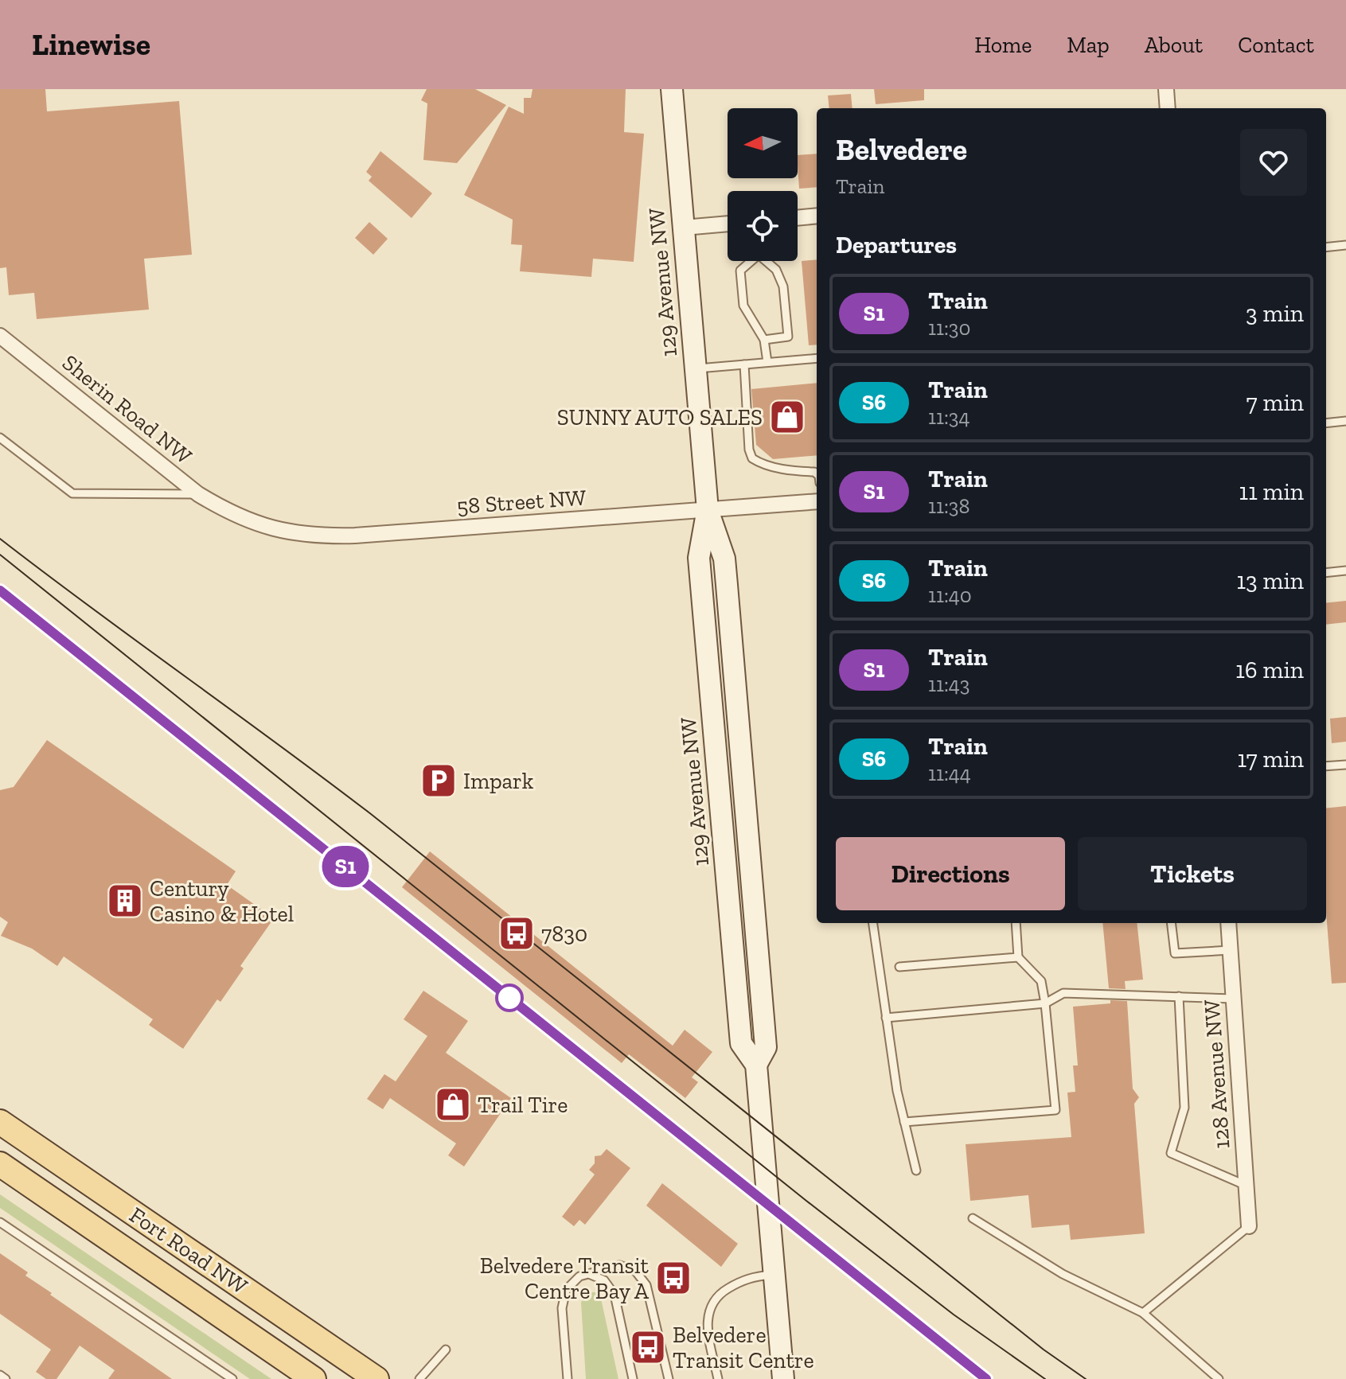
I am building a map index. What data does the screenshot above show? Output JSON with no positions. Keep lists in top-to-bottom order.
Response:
{
  "streets": {
    "main road": ["Fort Road NW"],
    "street": [
      "129 Avenue NW",
      "Sherin Road NW",
      "58 Street NW",
      "128 Avenue NW"
    ]
  },
  "crossings": [
    ["129 Avenue NW", "58 Street NW"],
    ["Sherin Road NW", "58 Street NW"]
  ],
  "places": {
    "shop": ["SUNNY AUTO SALES", "Trail Tire"],
    "parking": ["Impark"],
    "building": ["Century Casino & Hotel"],
    "bus stop": ["7830", "Belvedere Transit Centre Bay A", "Belvedere Transit Centre"]
  },
  "north": "left",
  "page": {
    "header": "Linewise",
    "nav": [
      "Home",
      "Map",
      "About",
      "Contact"
    ],
    "on_map": "S1",
    "heading": [
      ["Belvedere", "Train"],
      "Departures"
    ],
    "list": [
      {
        "mark": "S1",
        "name": "Train",
        "note": "11:30",
        "value": "3 min"
      },
      {
        "mark": "S6",
        "name": "Train",
        "note": "11:34",
        "value": "7 min"
      },
      {
        "mark": "S1",
        "name": "Train",
        "note": "11:38",
        "value": "11 min"
      },
      {
        "mark": "S6",
        "name": "Train",
        "note": "11:40",
        "value": "13 min"
      },
      {
        "mark": "S1",
        "name": "Train",
        "note": "11:43",
        "value": "16 min"
      },
      {
        "mark": "S6",
        "name": "Train",
        "note": "11:44",
        "value": "17 min"
      }
    ],
    "buttons": ["Directions", "Tickets"]
  }
}
